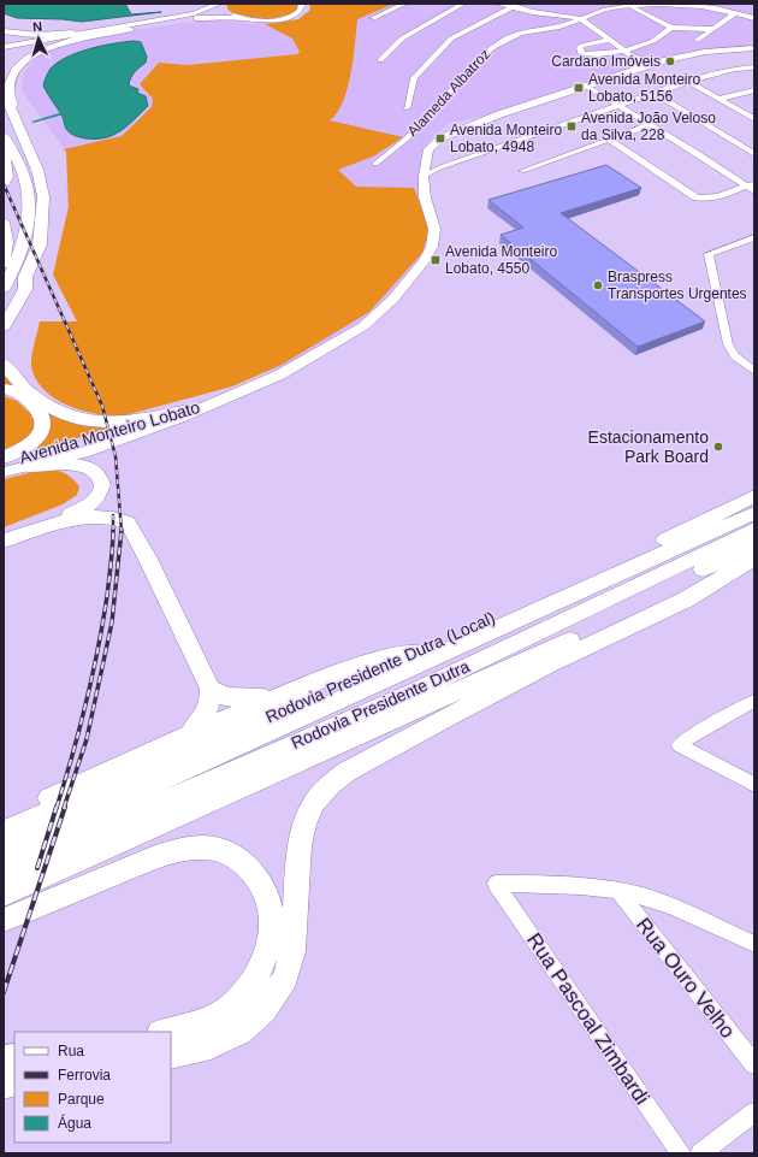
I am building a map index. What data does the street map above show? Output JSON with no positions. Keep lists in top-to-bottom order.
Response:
{
  "streets": {
    "highway": ["Rodovia Presidente Dutra (Local)", "Rodovia Presidente Dutra"],
    "main road": ["Avenida Monteiro Lobato"],
    "street": ["Alameda Albatroz", "Rua Ouro Velho", "Rua Pascoal Zimbardi"]
  },
  "crossings": [
    ["Rua Ouro Velho", "Rua Pascoal Zimbardi"]
  ],
  "places": {
    "other": ["Cardano Imóveis", "Braspress Transportes Urgentes", "Estacionamento Park Board"],
    "transit": [
      "Avenida Monteiro Lobato, 5156",
      "Avenida João Veloso da Silva, 228",
      "Avenida Monteiro Lobato, 4948",
      "Avenida Monteiro Lobato, 4550"
    ]
  },
  "legend": [
    "Rua",
    "Ferrovia",
    "Parque",
    "Água"
  ],
  "north": "top"
}
